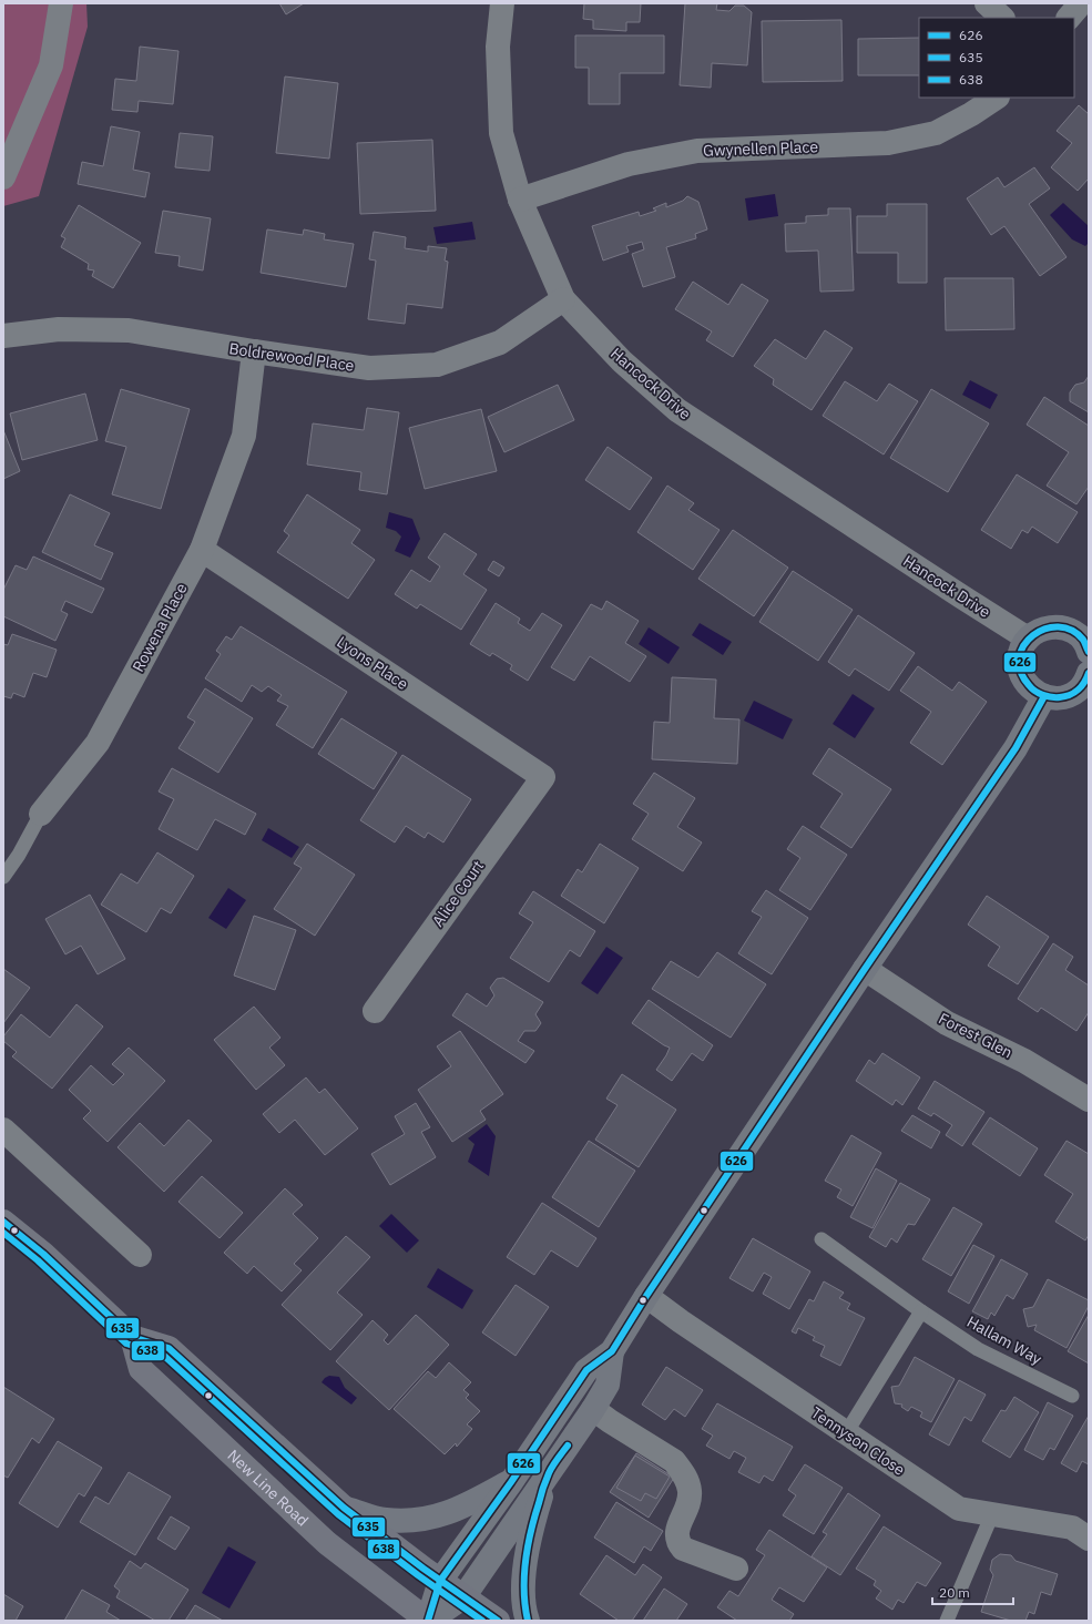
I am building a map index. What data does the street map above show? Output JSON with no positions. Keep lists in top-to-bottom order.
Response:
{
  "streets": {
    "main road": ["New Line Road"],
    "street": [
      "Gwynellen Place",
      "Boldrewood Place",
      "Hancock Drive",
      "Rowena Place",
      "Lyons Place",
      "Alice Court",
      "Forest Glen",
      "Tennyson Close"
    ],
    "lane": ["Hallam Way"]
  },
  "crossings": [
    ["Gwynellen Place", "Hancock Drive"],
    ["Boldrewood Place", "Hancock Drive"],
    ["Boldrewood Place", "Rowena Place"],
    ["Rowena Place", "Lyons Place"],
    ["Lyons Place", "Alice Court"]
  ],
  "lines": ["transit line 626", "transit line 635", "transit line 638"],
  "legend": ["626", "635", "638"],
  "scale_bar": "20 m"
}
